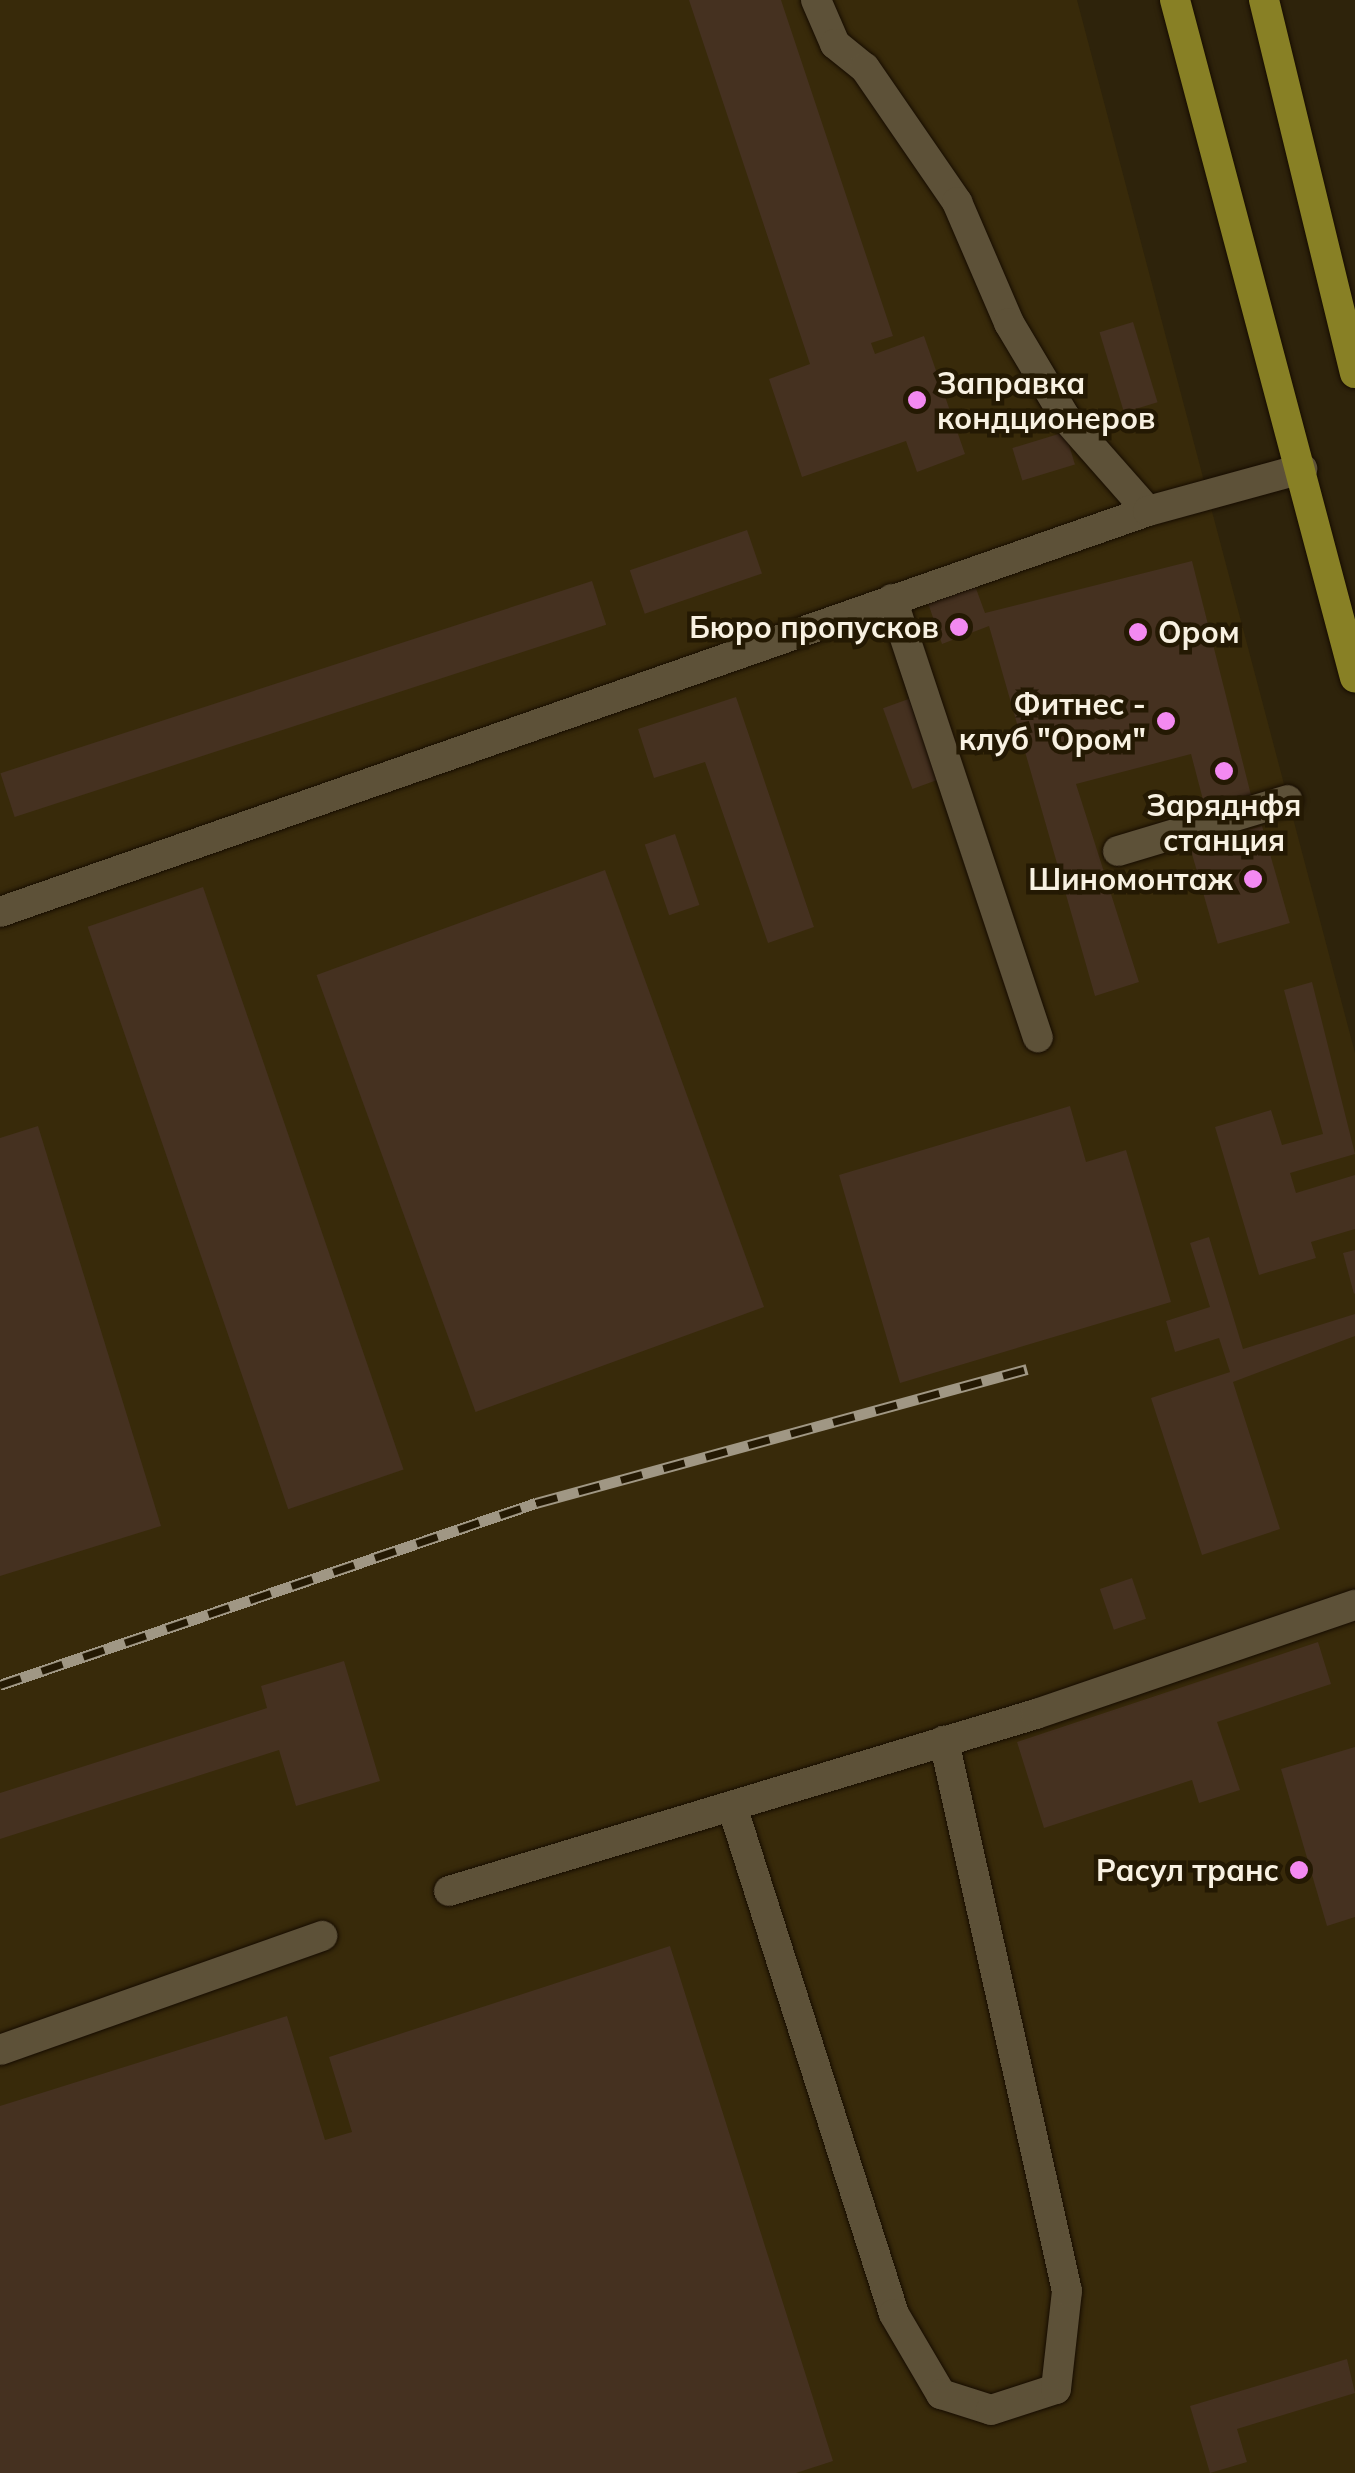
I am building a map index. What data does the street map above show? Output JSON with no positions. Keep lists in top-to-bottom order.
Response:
{
  "places": [
    "Заправка кондционеров",
    "Бюро пропусков",
    "Ором",
    "Фитнес - клуб \"Ором\"",
    "Заряднфя станция",
    "Шиномонтаж",
    "Расул транс"
  ]
}
